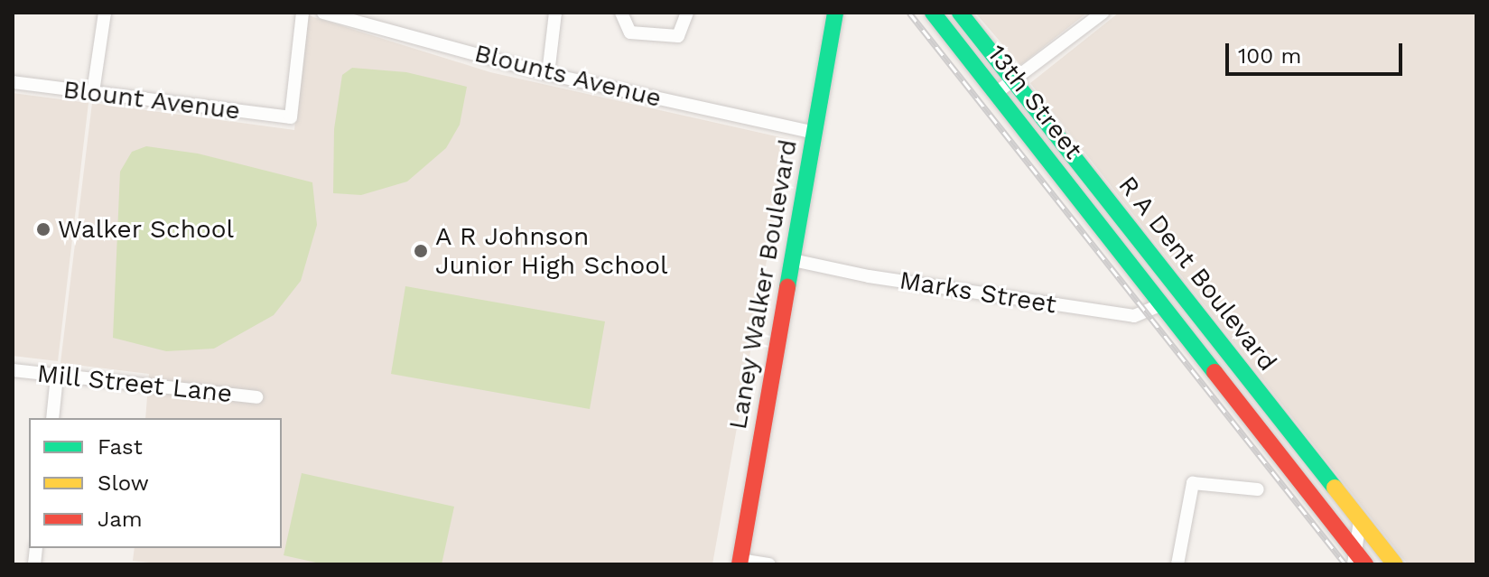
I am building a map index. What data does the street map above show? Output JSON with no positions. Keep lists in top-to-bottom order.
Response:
{
  "streets": {
    "main road": ["13th Street", "R A Dent Boulevard", "Laney Walker Boulevard"],
    "street": [
      "Blounts Avenue",
      "Blount Avenue",
      "Marks Street",
      "Mill Street Lane"
    ]
  },
  "crossings": [
    ["Blounts Avenue", "Laney Walker Boulevard"],
    ["13th Street", "Marks Street"],
    ["Laney Walker Boulevard", "Marks Street"]
  ],
  "places": ["Walker School", "A R Johnson Junior High School"],
  "legend": ["Fast", "Slow", "Jam"],
  "scale_bar": "100 m"
}
